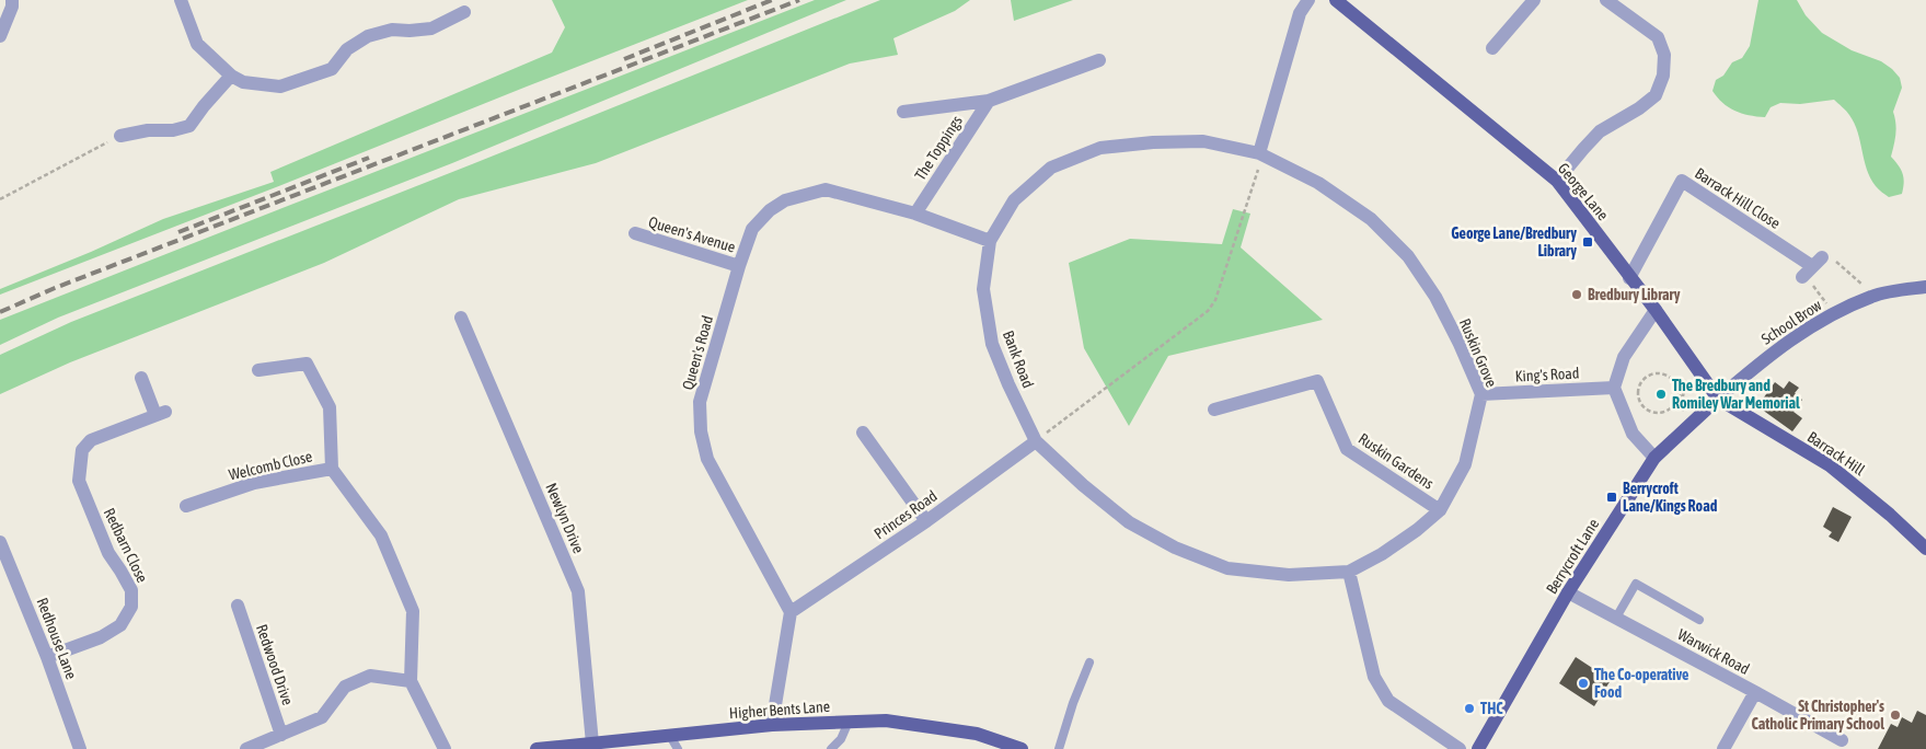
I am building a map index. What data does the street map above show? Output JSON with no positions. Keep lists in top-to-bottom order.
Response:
{
  "streets": {
    "main road": [
      "George Lane",
      "School Brow",
      "Barrack Hill",
      "Berrycroft Lane",
      "Higher Bents Lane"
    ],
    "street": [
      "The Toppings",
      "Barrack Hill Close",
      "Queen's Avenue",
      "Queen's Road",
      "Ruskin Grove",
      "Bank Road",
      "King's Road",
      "Ruskin Gardens",
      "Welcomb Close",
      "Princes Road",
      "Newlyn Drive",
      "Redbarn Close",
      "Redhouse Lane",
      "Warwick Road",
      "Redwood Drive"
    ]
  },
  "crossings": [
    ["The Toppings", "Queen's Road"],
    ["George Lane", "Barrack Hill Close"],
    ["George Lane", "School Brow"],
    ["George Lane", "Barrack Hill"],
    ["George Lane", "Berrycroft Lane"],
    ["Queen's Avenue", "Queen's Road"],
    ["School Brow", "Barrack Hill"],
    ["School Brow", "Berrycroft Lane"],
    ["Queen's Road", "Bank Road"],
    ["Queen's Road", "Princes Road"],
    ["Ruskin Grove", "Bank Road"],
    ["Ruskin Grove", "King's Road"],
    ["Ruskin Grove", "Ruskin Gardens"],
    ["Bank Road", "Princes Road"],
    ["Barrack Hill", "Berrycroft Lane"],
    ["Newlyn Drive", "Higher Bents Lane"],
    ["Redbarn Close", "Redhouse Lane"],
    ["Berrycroft Lane", "Warwick Road"]
  ],
  "places": {
    "transit": ["George Lane/Bredbury Library", "Berrycroft Lane/Kings Road"],
    "other": [
      "Bredbury Library",
      "The Bredbury and Romiley War Memorial",
      "The Co-operative Food",
      "THC",
      "St Christopher's Catholic Primary School"
    ]
  }
}
